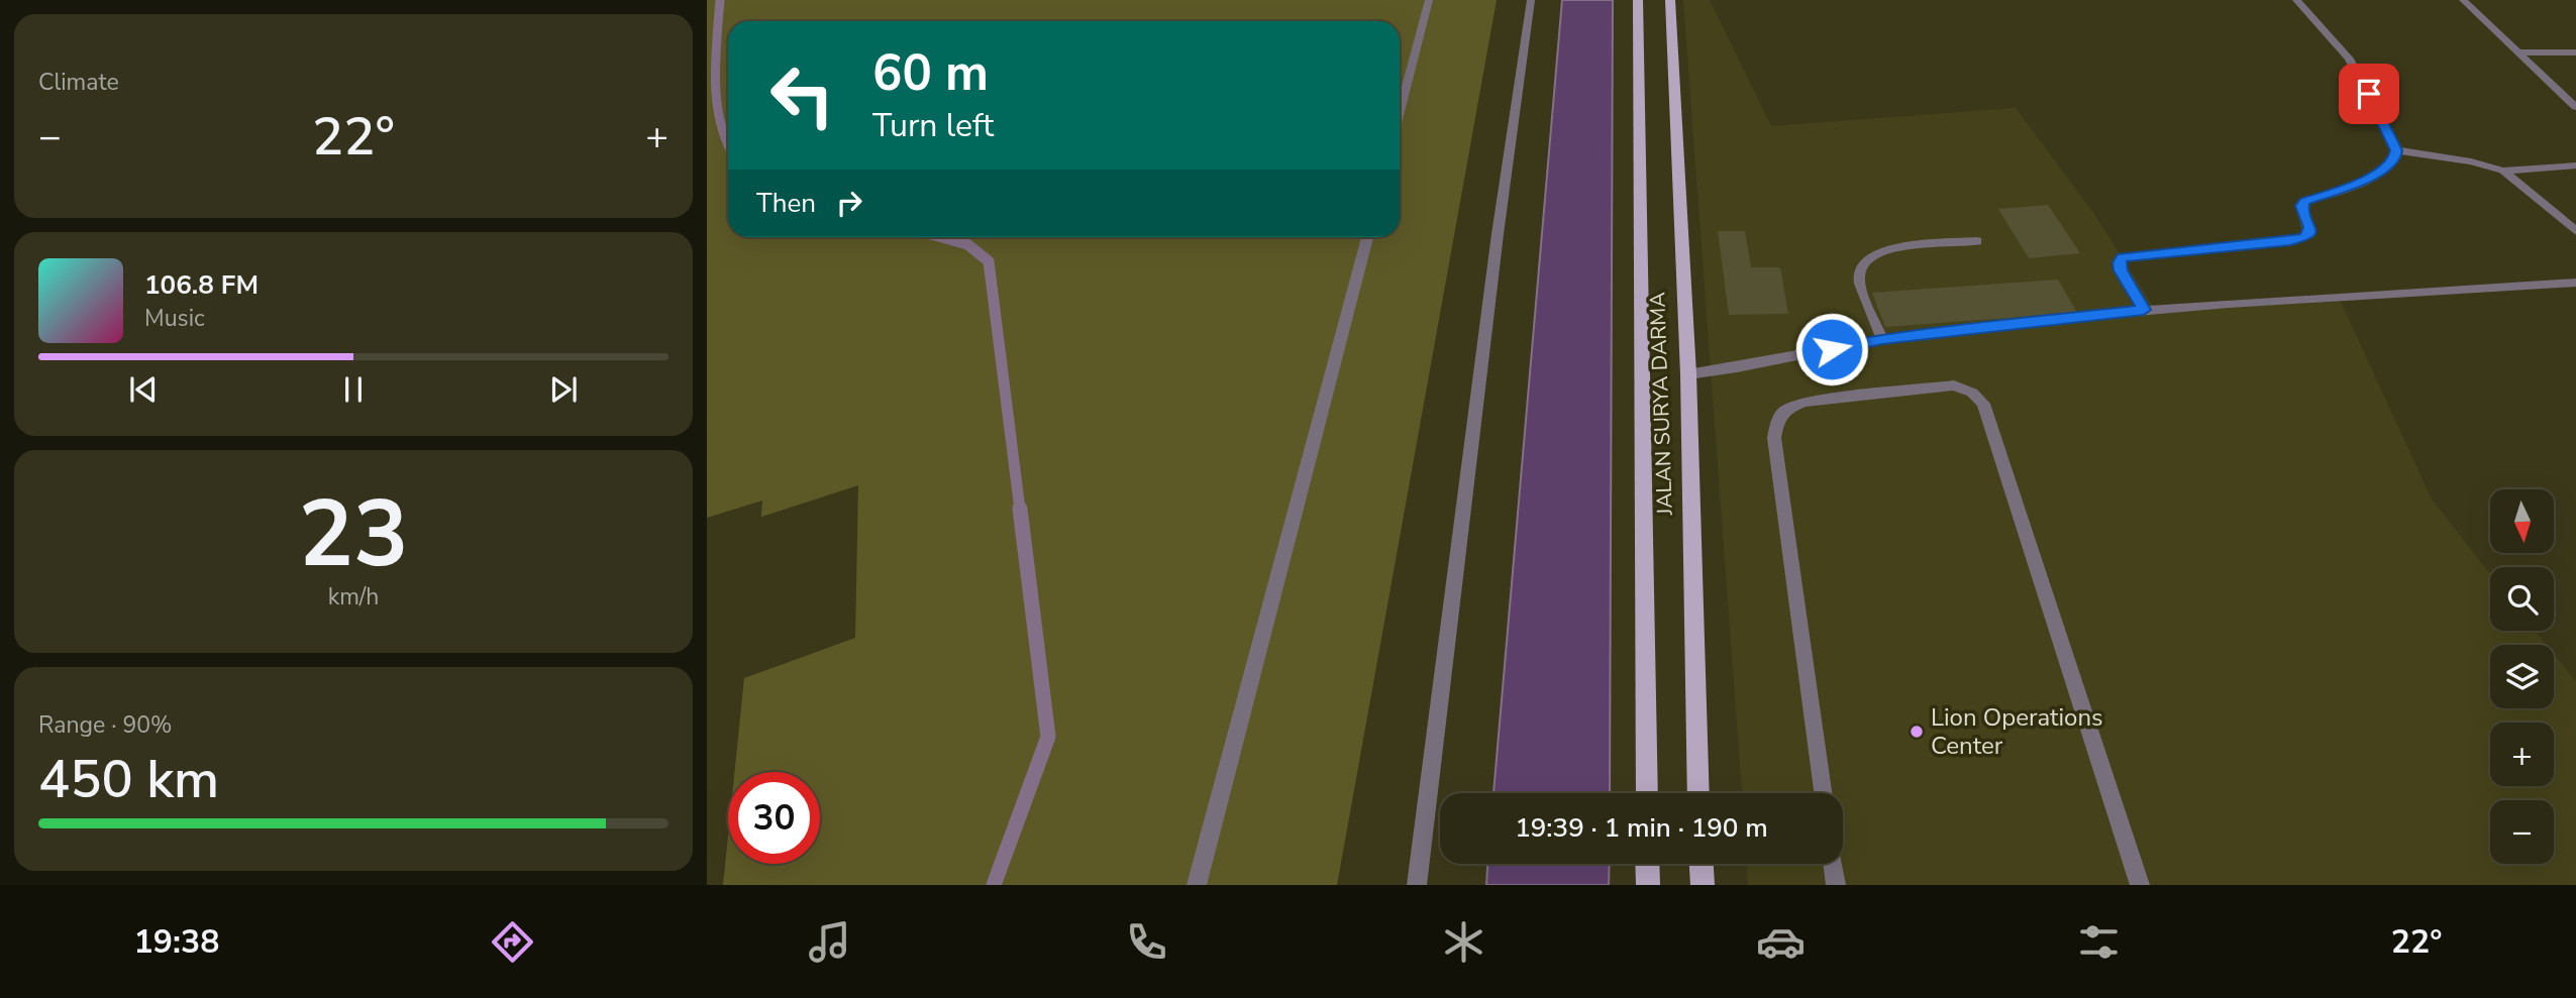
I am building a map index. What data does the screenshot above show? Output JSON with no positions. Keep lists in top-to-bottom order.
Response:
{
  "streets": {
    "main road": ["JALAN SURYA DARMA"]
  },
  "places": ["Lion Operations Center"],
  "north": "bottom",
  "page": {
    "tile": [
      "Climate",
      ["23", "km/h"],
      ["Range · 90%", "450 km"]
    ],
    "turn": ["60 m", "Turn left"],
    "heat": ["−", "22°", "+"],
    "then": "Then",
    "song": ["106.8 FM", "Music"],
    "map_buttons": ["+", "−"],
    "limit": "30",
    "trip": "19:39 · 1 min · 190 m",
    "tabs": ["19:38", "22°"]
  }
}
